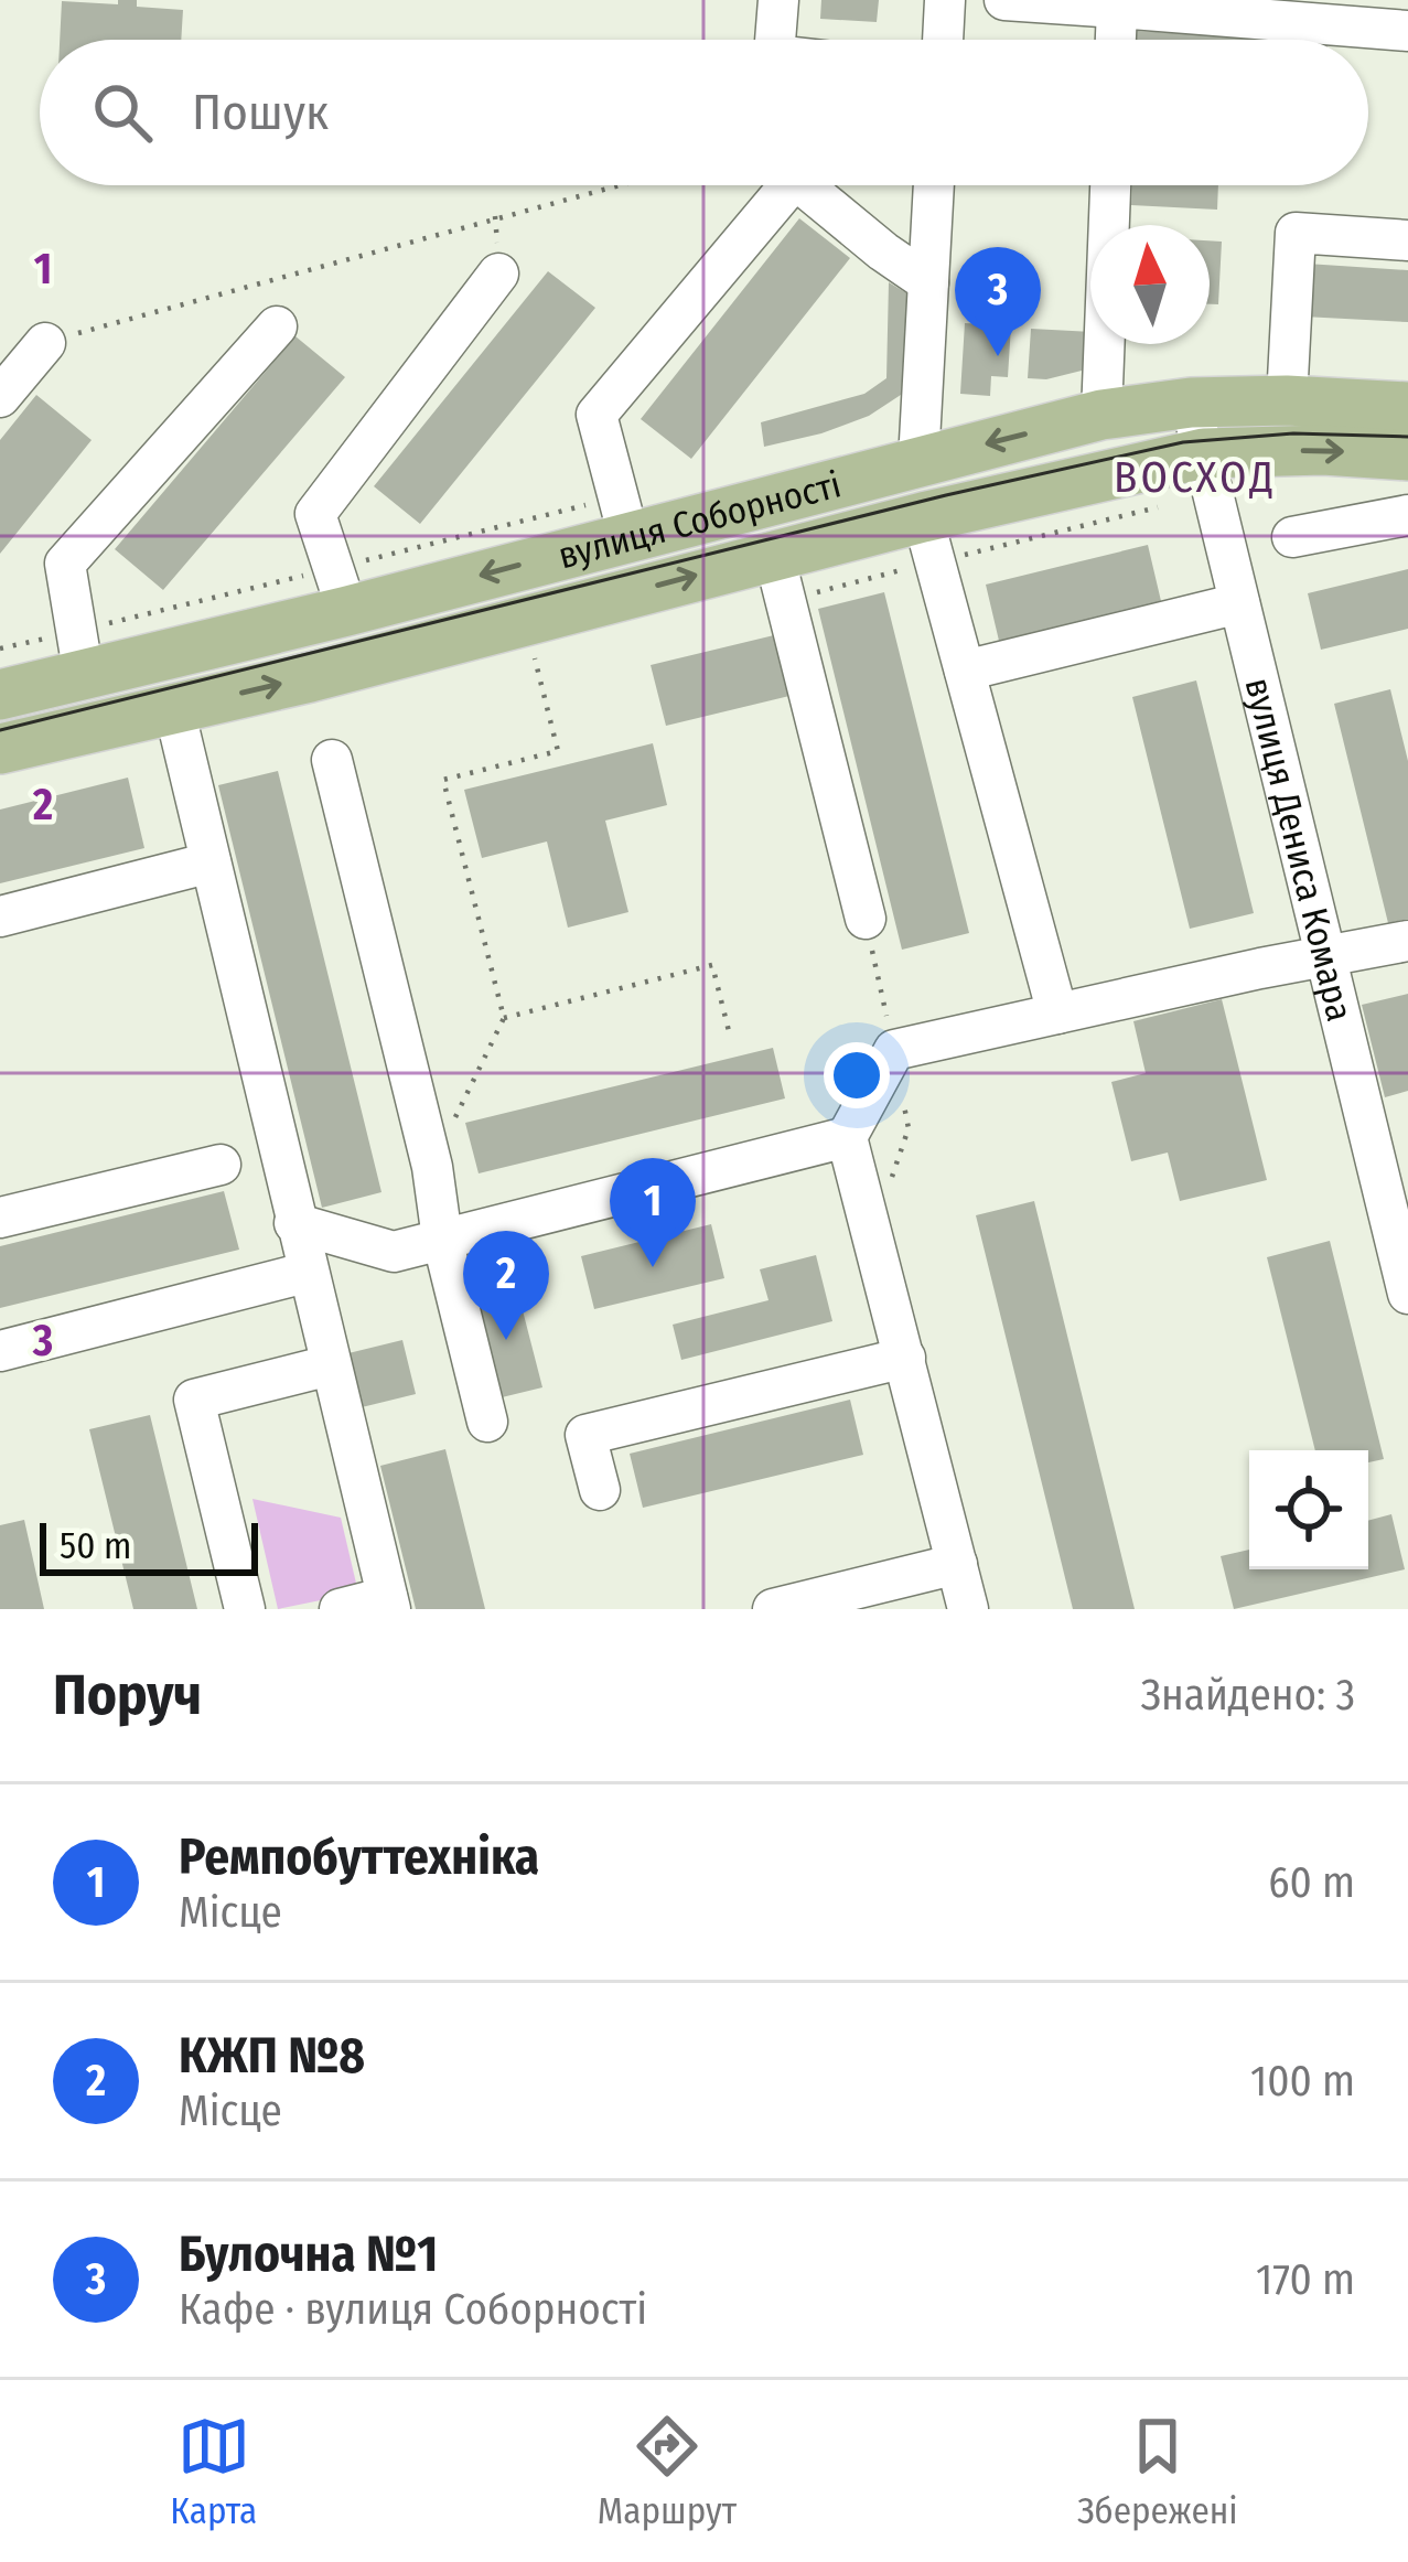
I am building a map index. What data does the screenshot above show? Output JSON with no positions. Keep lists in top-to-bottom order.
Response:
{
  "streets": {
    "main road": ["вулиця Соборності"],
    "street": ["вулиця Дениса Комара"]
  },
  "crossings": [
    ["вулиця Соборності", "вулиця Дениса Комара"]
  ],
  "districts": ["ВОСХОД"],
  "scale_bar": "50 m",
  "north": "top",
  "page": {
    "search": "Пошук",
    "pins": ["3", "1", "2"],
    "scale": "50 m",
    "heading": ["Поруч", "Знайдено: 3"],
    "list": [
      {
        "mark": "1",
        "name": "Ремпобуттехніка",
        "note": "Місце",
        "value": "60 m"
      },
      {
        "mark": "2",
        "name": "КЖП №8",
        "note": "Місце",
        "value": "100 m"
      },
      {
        "mark": "3",
        "name": "Булочна №1",
        "note": "Кафе · вулиця Соборності",
        "value": "170 m"
      }
    ],
    "nav": ["Карта", "Маршрут", "Збережені"]
  },
  "grid": {
    "rows": ["1", "2", "3"]
  }
}
